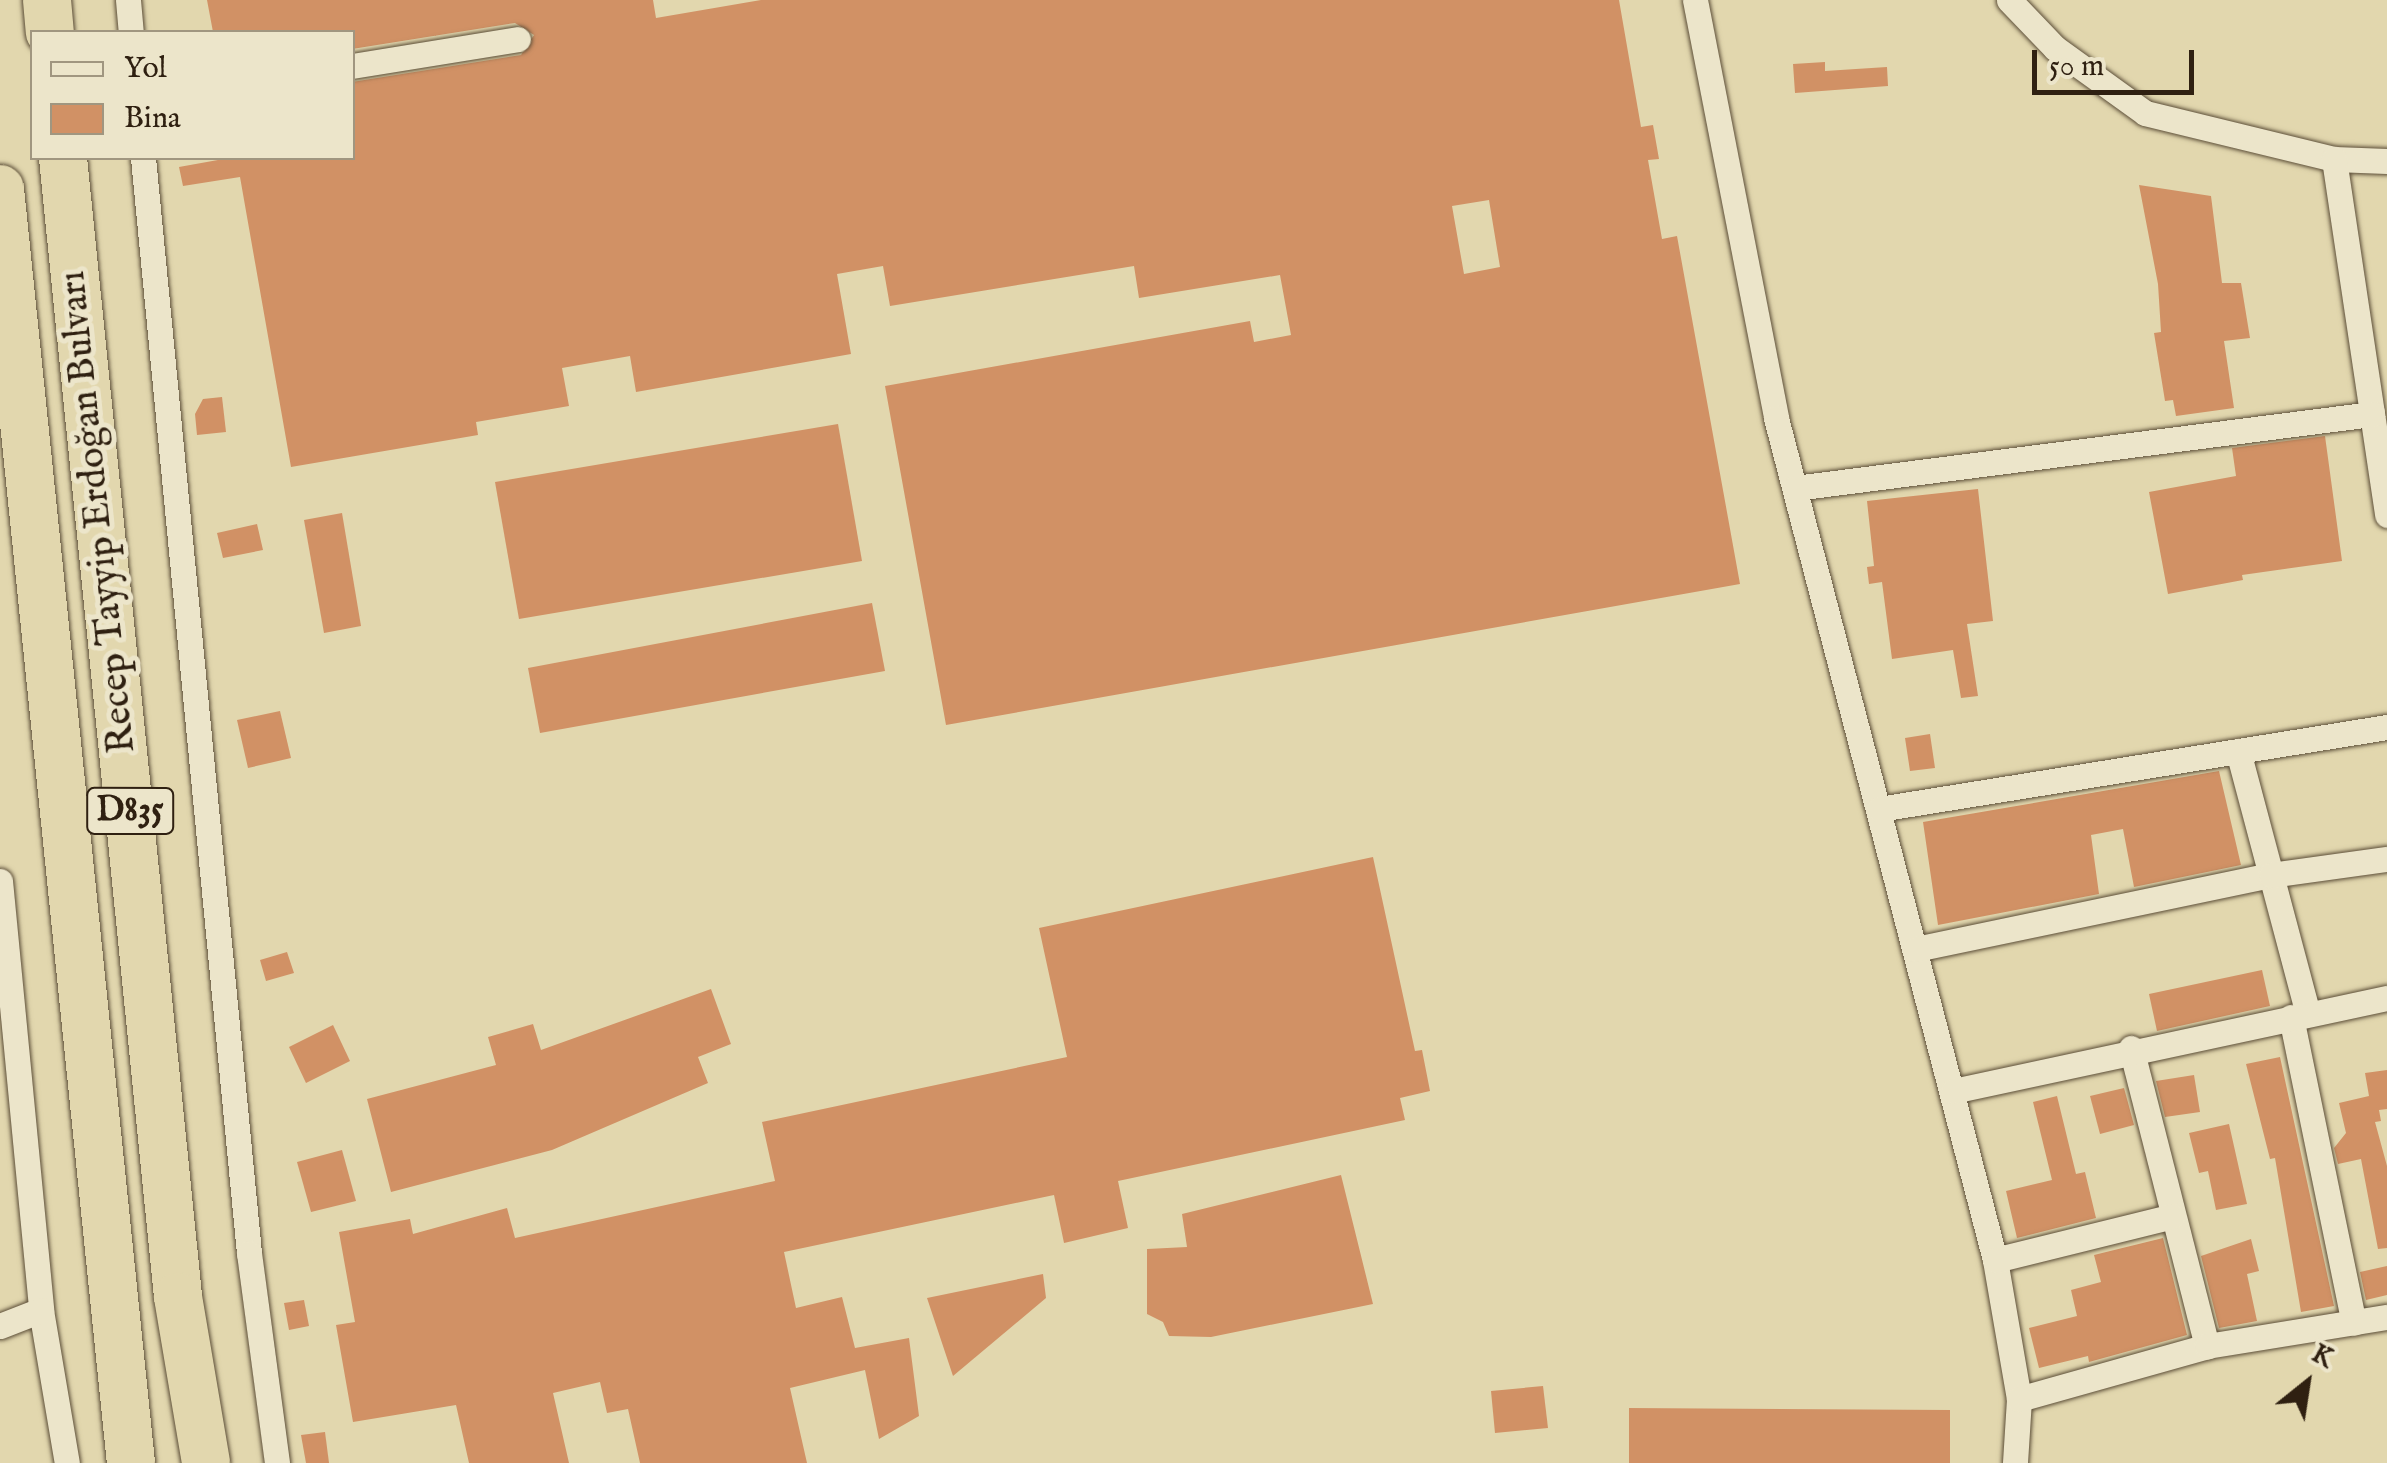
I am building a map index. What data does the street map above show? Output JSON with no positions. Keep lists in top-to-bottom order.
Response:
{
  "streets": {
    "highway": ["Recep Tayyip Erdoğan Bulvarı", "D835"]
  },
  "legend": ["Yol", "Bina"],
  "scale_bar": "50 m",
  "north": "top right"
}
